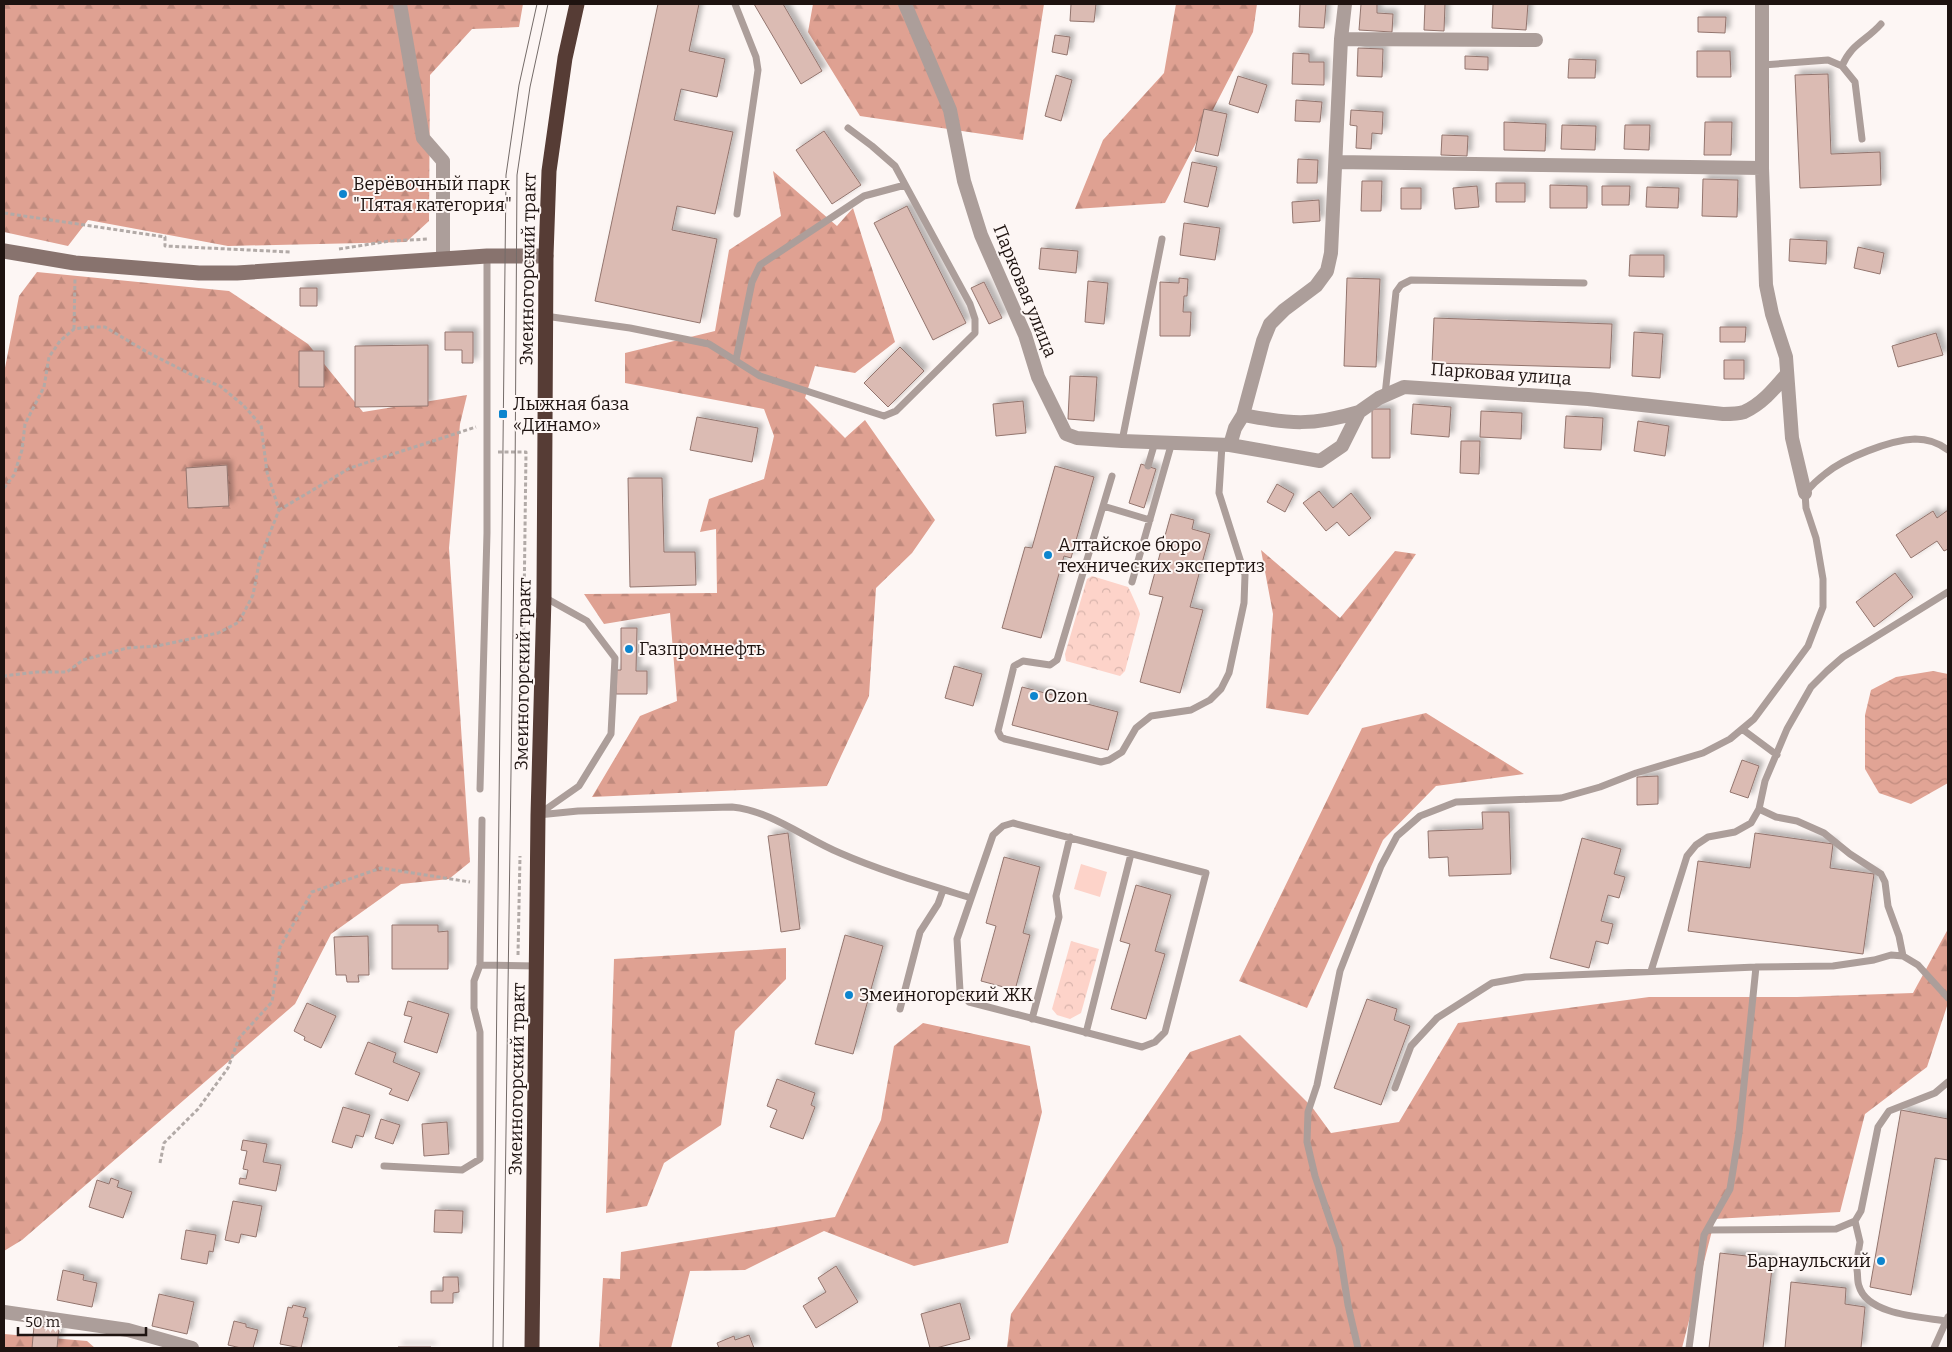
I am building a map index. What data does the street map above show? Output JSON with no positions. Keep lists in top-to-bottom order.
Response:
{
  "streets": {
    "highway": ["Змеиногорский тракт"],
    "street": ["Парковая улица"]
  },
  "places": {
    "other": [
      "Верёвочный парк \"Пятая категория\"",
      "Алтайское бюро технических экспертиз",
      "Газпромнефть",
      "Ozon",
      "Змеиногорский ЖК",
      "Барнаульский"
    ],
    "transit": ["Лыжная база «Динамо»"]
  },
  "scale_bar": "50 m"
}
